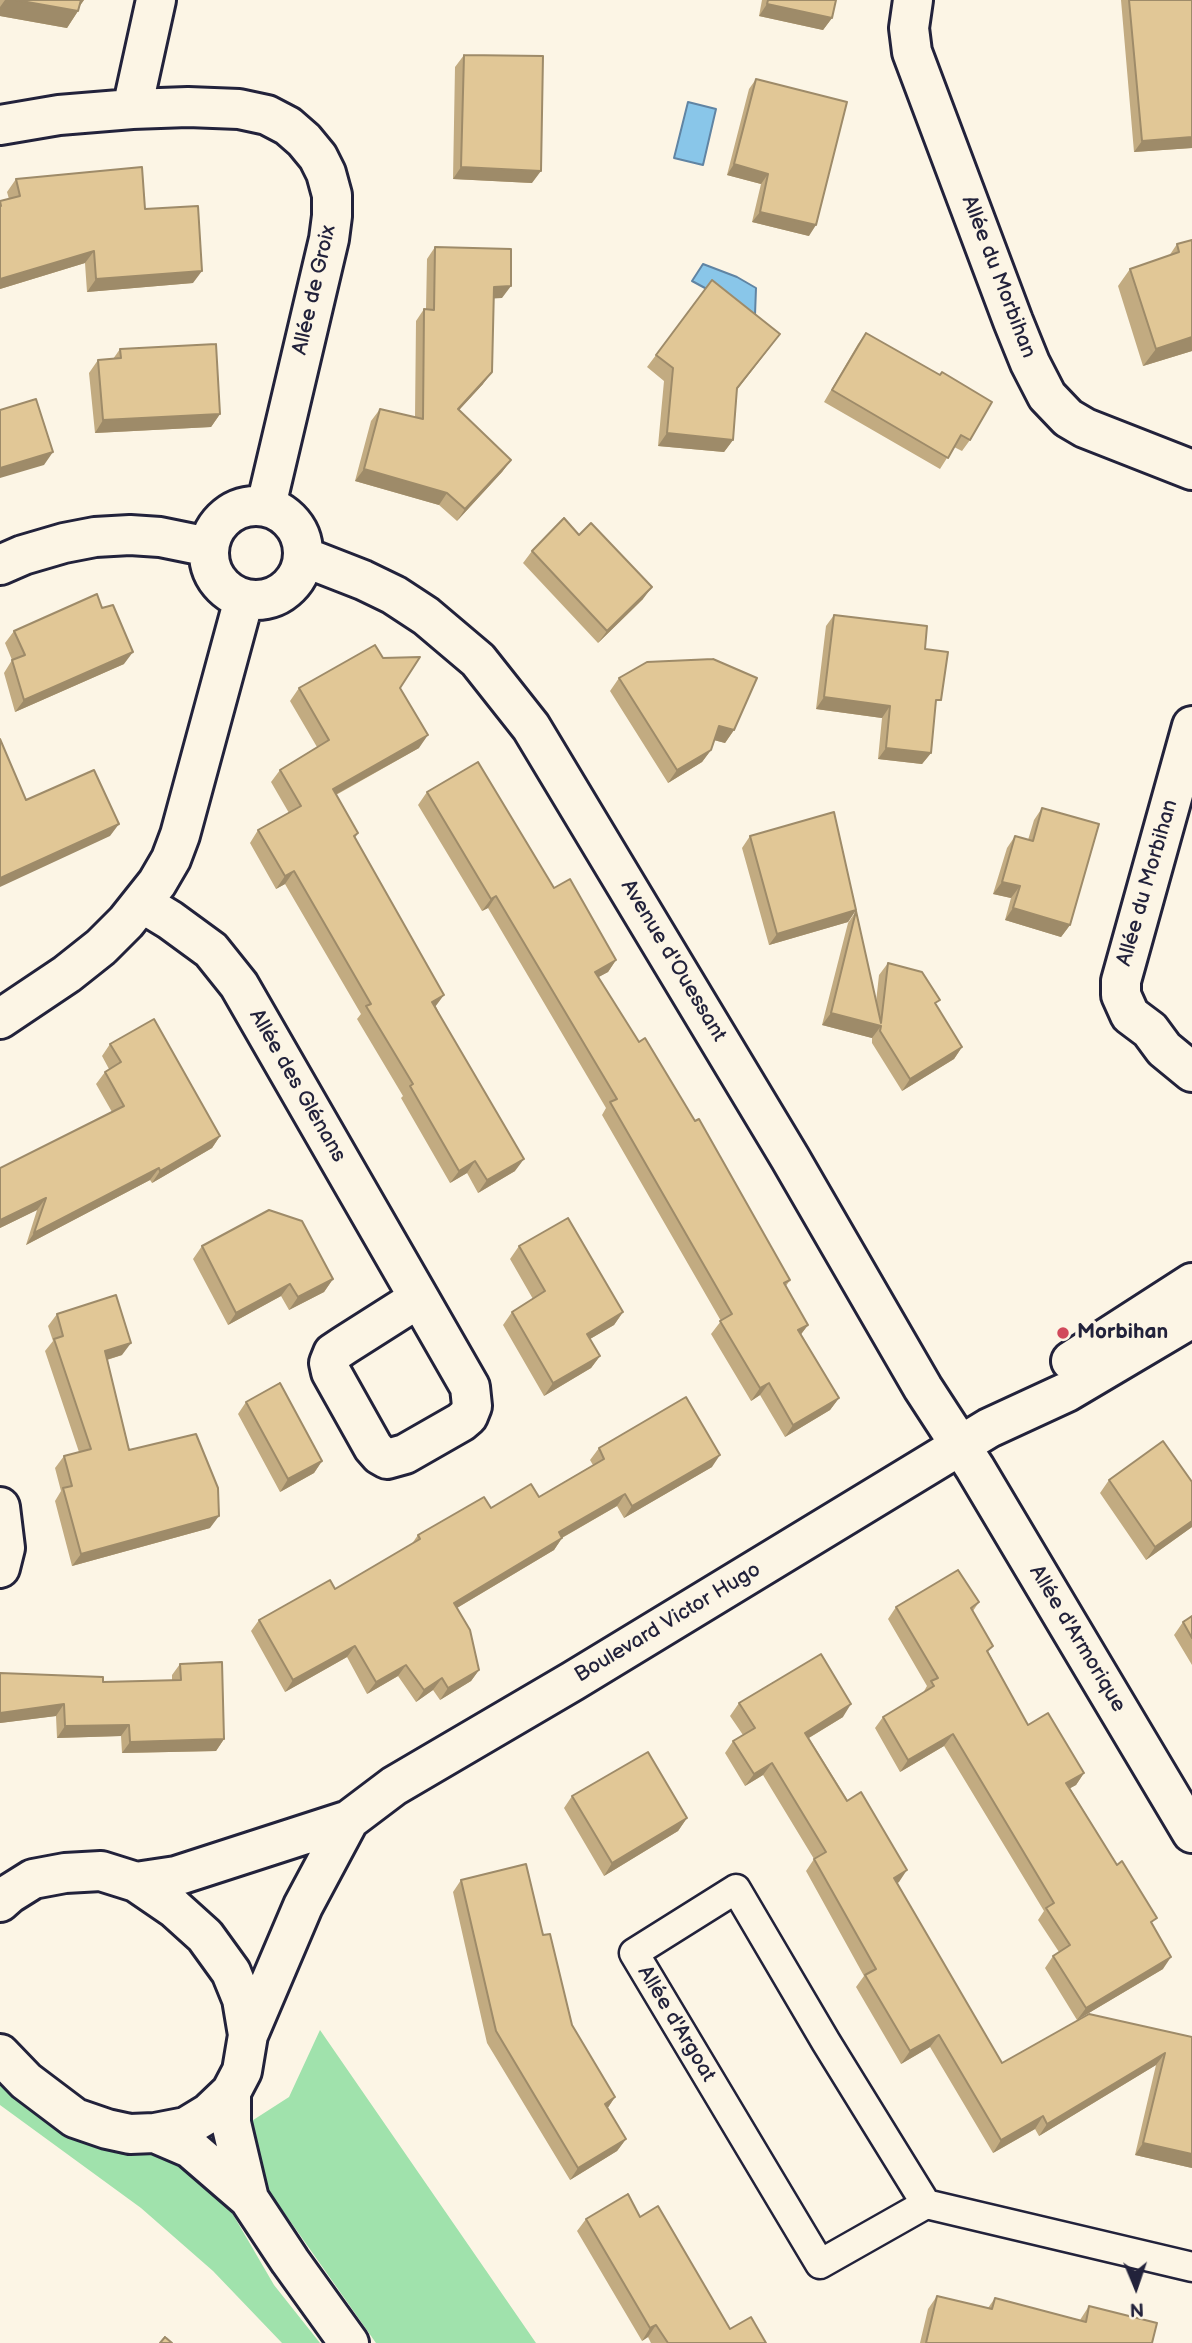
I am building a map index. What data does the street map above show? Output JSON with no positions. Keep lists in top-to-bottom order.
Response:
{
  "streets": {
    "street": [
      "Allée du Morbihan",
      "Allée de Groix",
      "Avenue d'Ouessant",
      "Allée des Glénans",
      "Boulevard Victor Hugo",
      "Allée d'Armorique"
    ],
    "lane": ["Allée d'Argoat"]
  },
  "crossings": [
    ["Allée de Groix", "Avenue d'Ouessant"],
    ["Avenue d'Ouessant", "Boulevard Victor Hugo"],
    ["Avenue d'Ouessant", "Allée d'Armorique"],
    ["Boulevard Victor Hugo", "Allée d'Armorique"]
  ],
  "places": ["Morbihan"],
  "north": "bottom"
}
